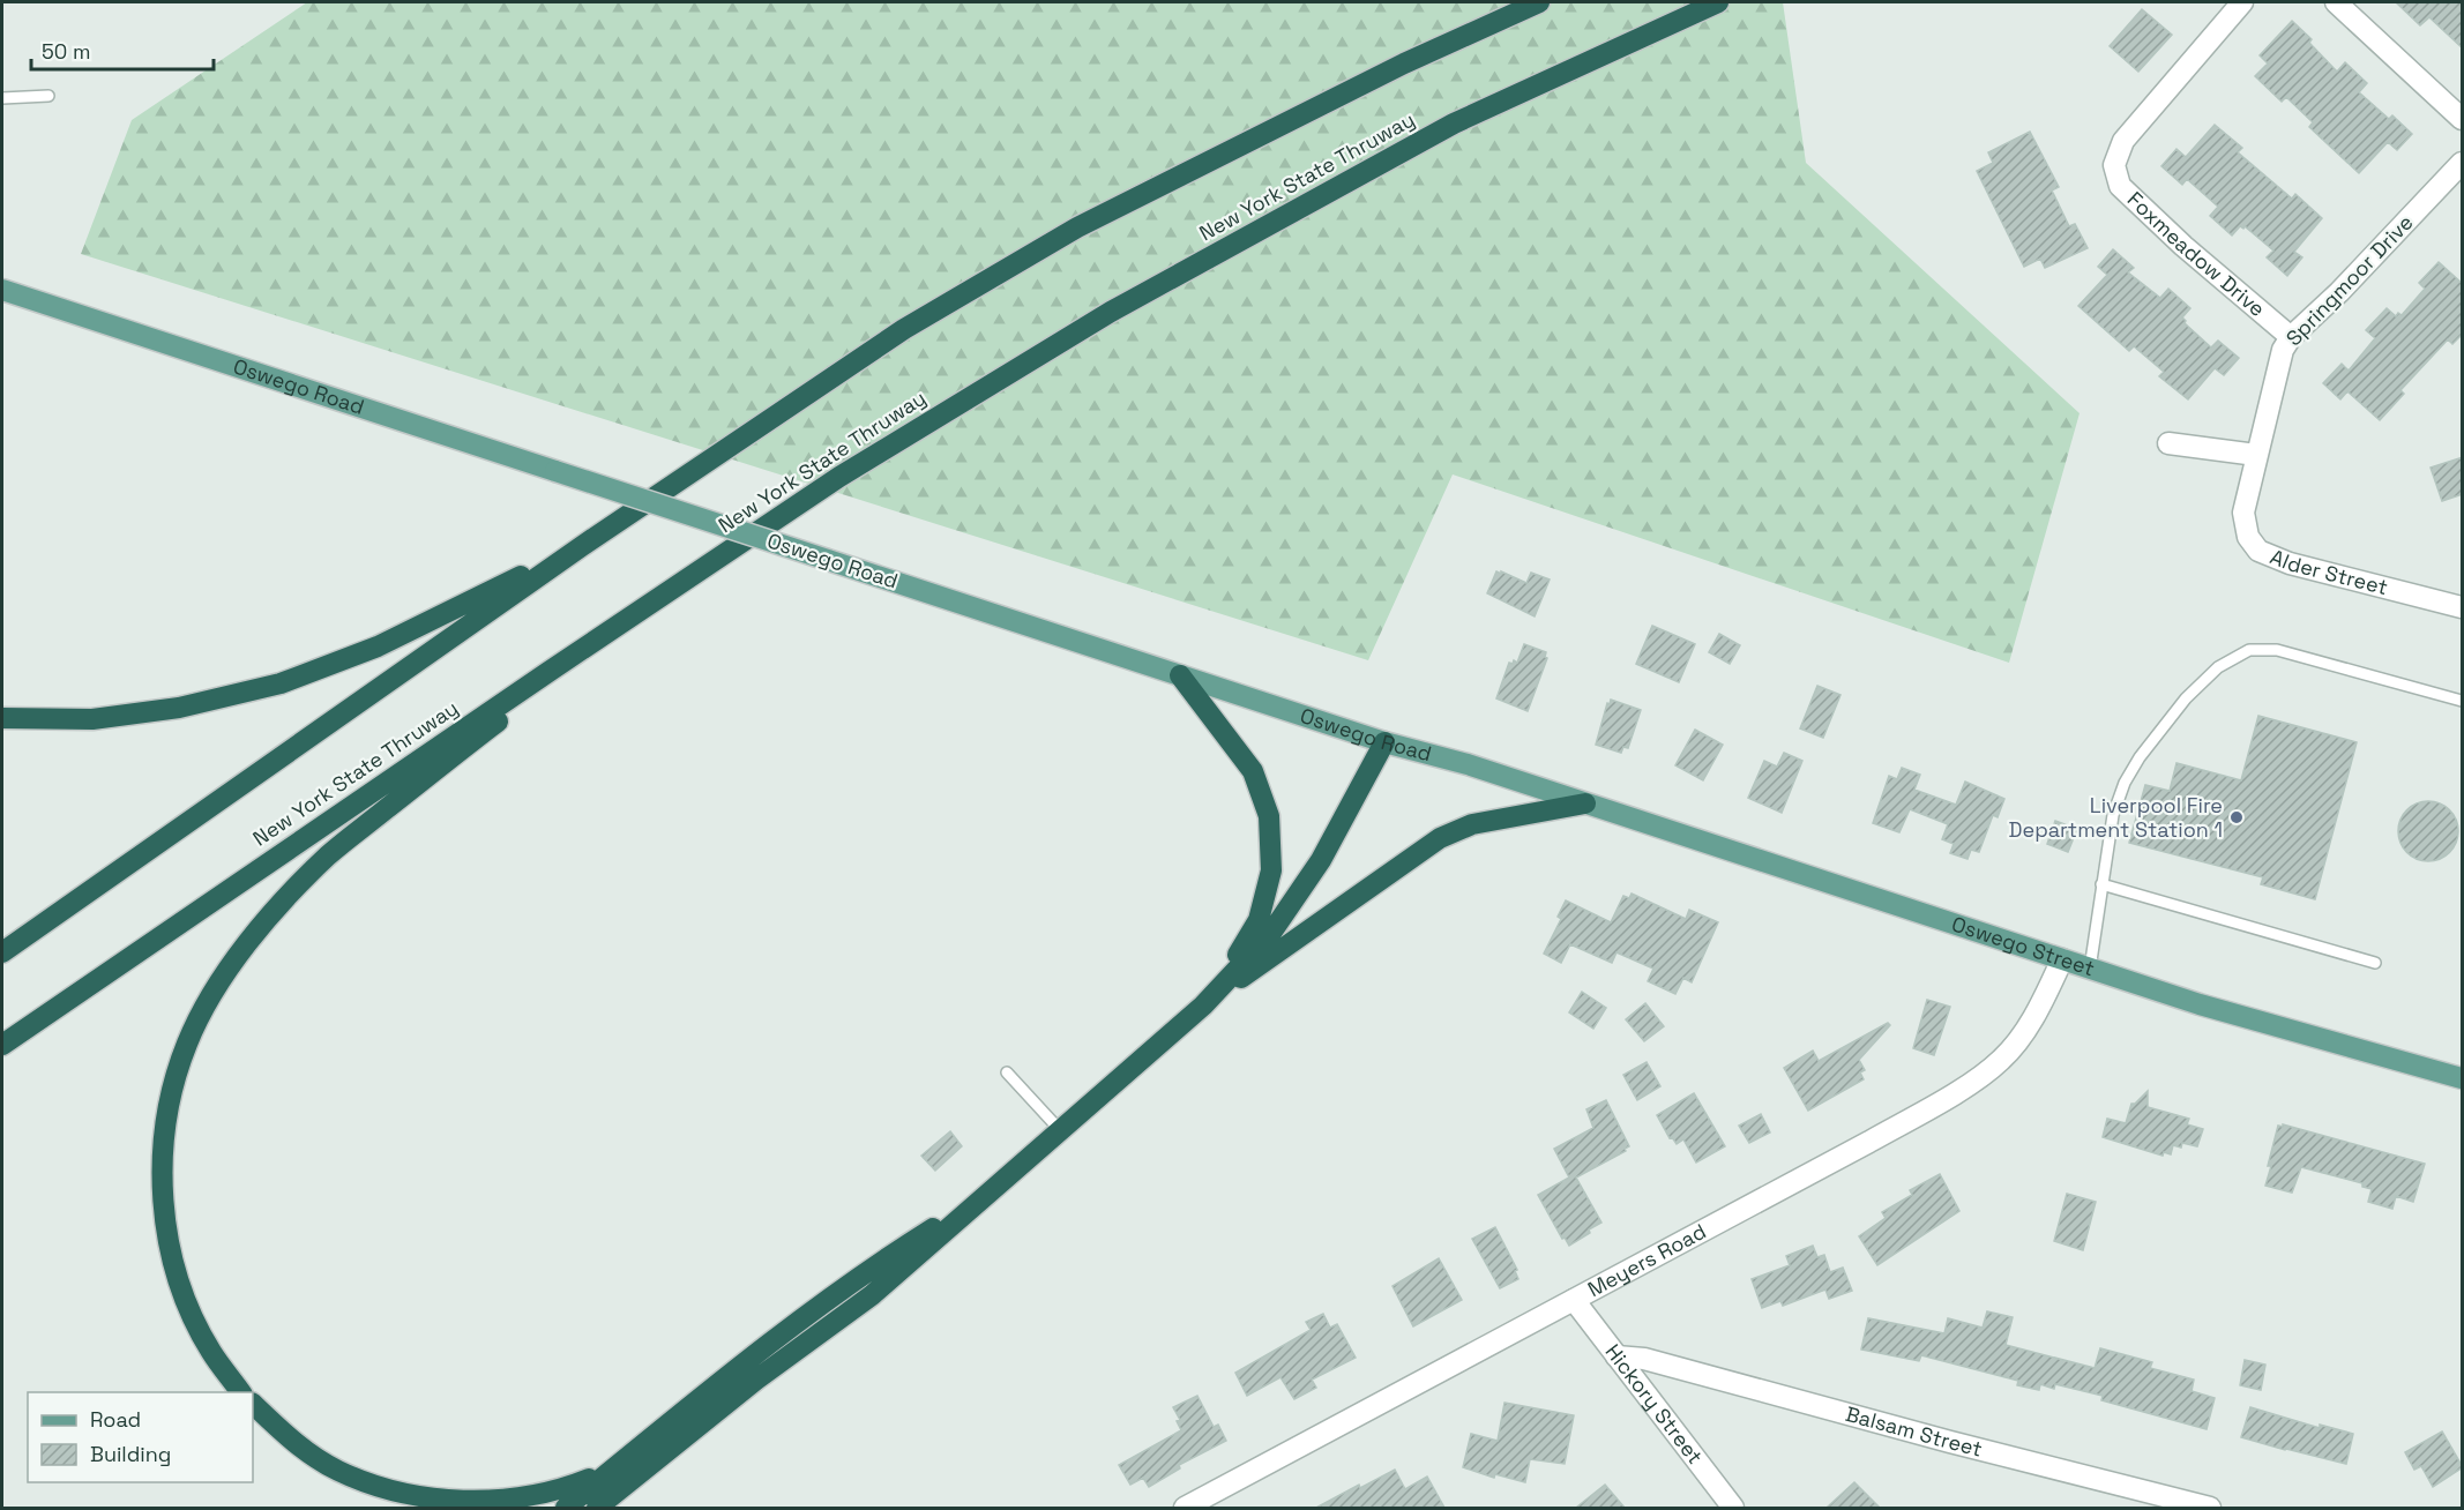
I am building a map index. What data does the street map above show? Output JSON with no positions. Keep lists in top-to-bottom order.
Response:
{
  "streets": {
    "highway": ["New York State Thruway"],
    "main road": ["Oswego Road", "Oswego Street"],
    "street": [
      "Foxmeadow Drive",
      "Springmoor Drive",
      "Alder Street",
      "Meyers Road",
      "Hickory Street",
      "Balsam Street"
    ]
  },
  "crossings": [
    ["Foxmeadow Drive", "Springmoor Drive"],
    ["Springmoor Drive", "Alder Street"],
    ["Oswego Road", "Oswego Street"],
    ["Oswego Street", "Meyers Road"],
    ["Meyers Road", "Hickory Street"],
    ["Hickory Street", "Balsam Street"]
  ],
  "places": ["Liverpool Fire Department Station 1"],
  "legend": ["Road", "Building"],
  "scale_bar": "50 m"
}
